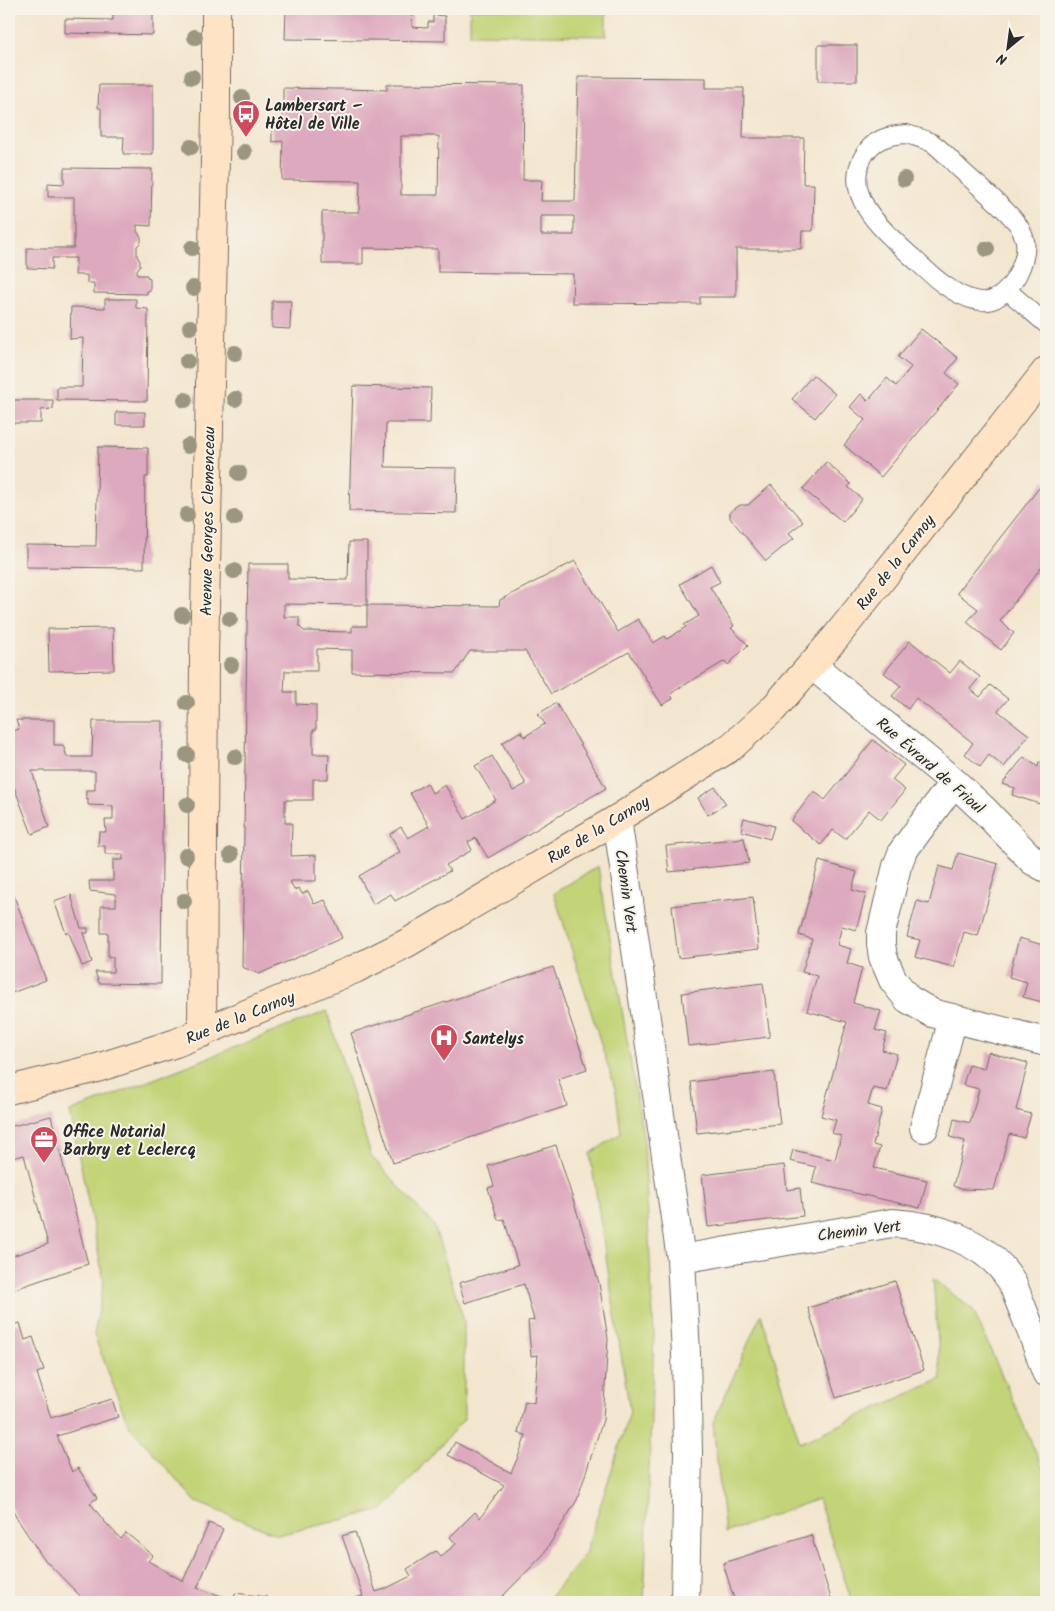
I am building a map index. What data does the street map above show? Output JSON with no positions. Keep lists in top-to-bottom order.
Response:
{
  "streets": {
    "street": [
      "Avenue Georges Clemenceau",
      "Rue de la Carnoy",
      "Rue Évrard de Frioul",
      "Chemin Vert"
    ]
  },
  "crossings": [
    ["Avenue Georges Clemenceau", "Rue de la Carnoy"],
    ["Rue de la Carnoy", "Rue Évrard de Frioul"],
    ["Rue de la Carnoy", "Chemin Vert"]
  ],
  "places": {
    "bus stop": ["Lambersart – Hôtel de Ville"],
    "hospital": ["Santelys"],
    "office": ["Office Notarial Barbry et Leclercq"]
  },
  "north": "bottom left"
}
